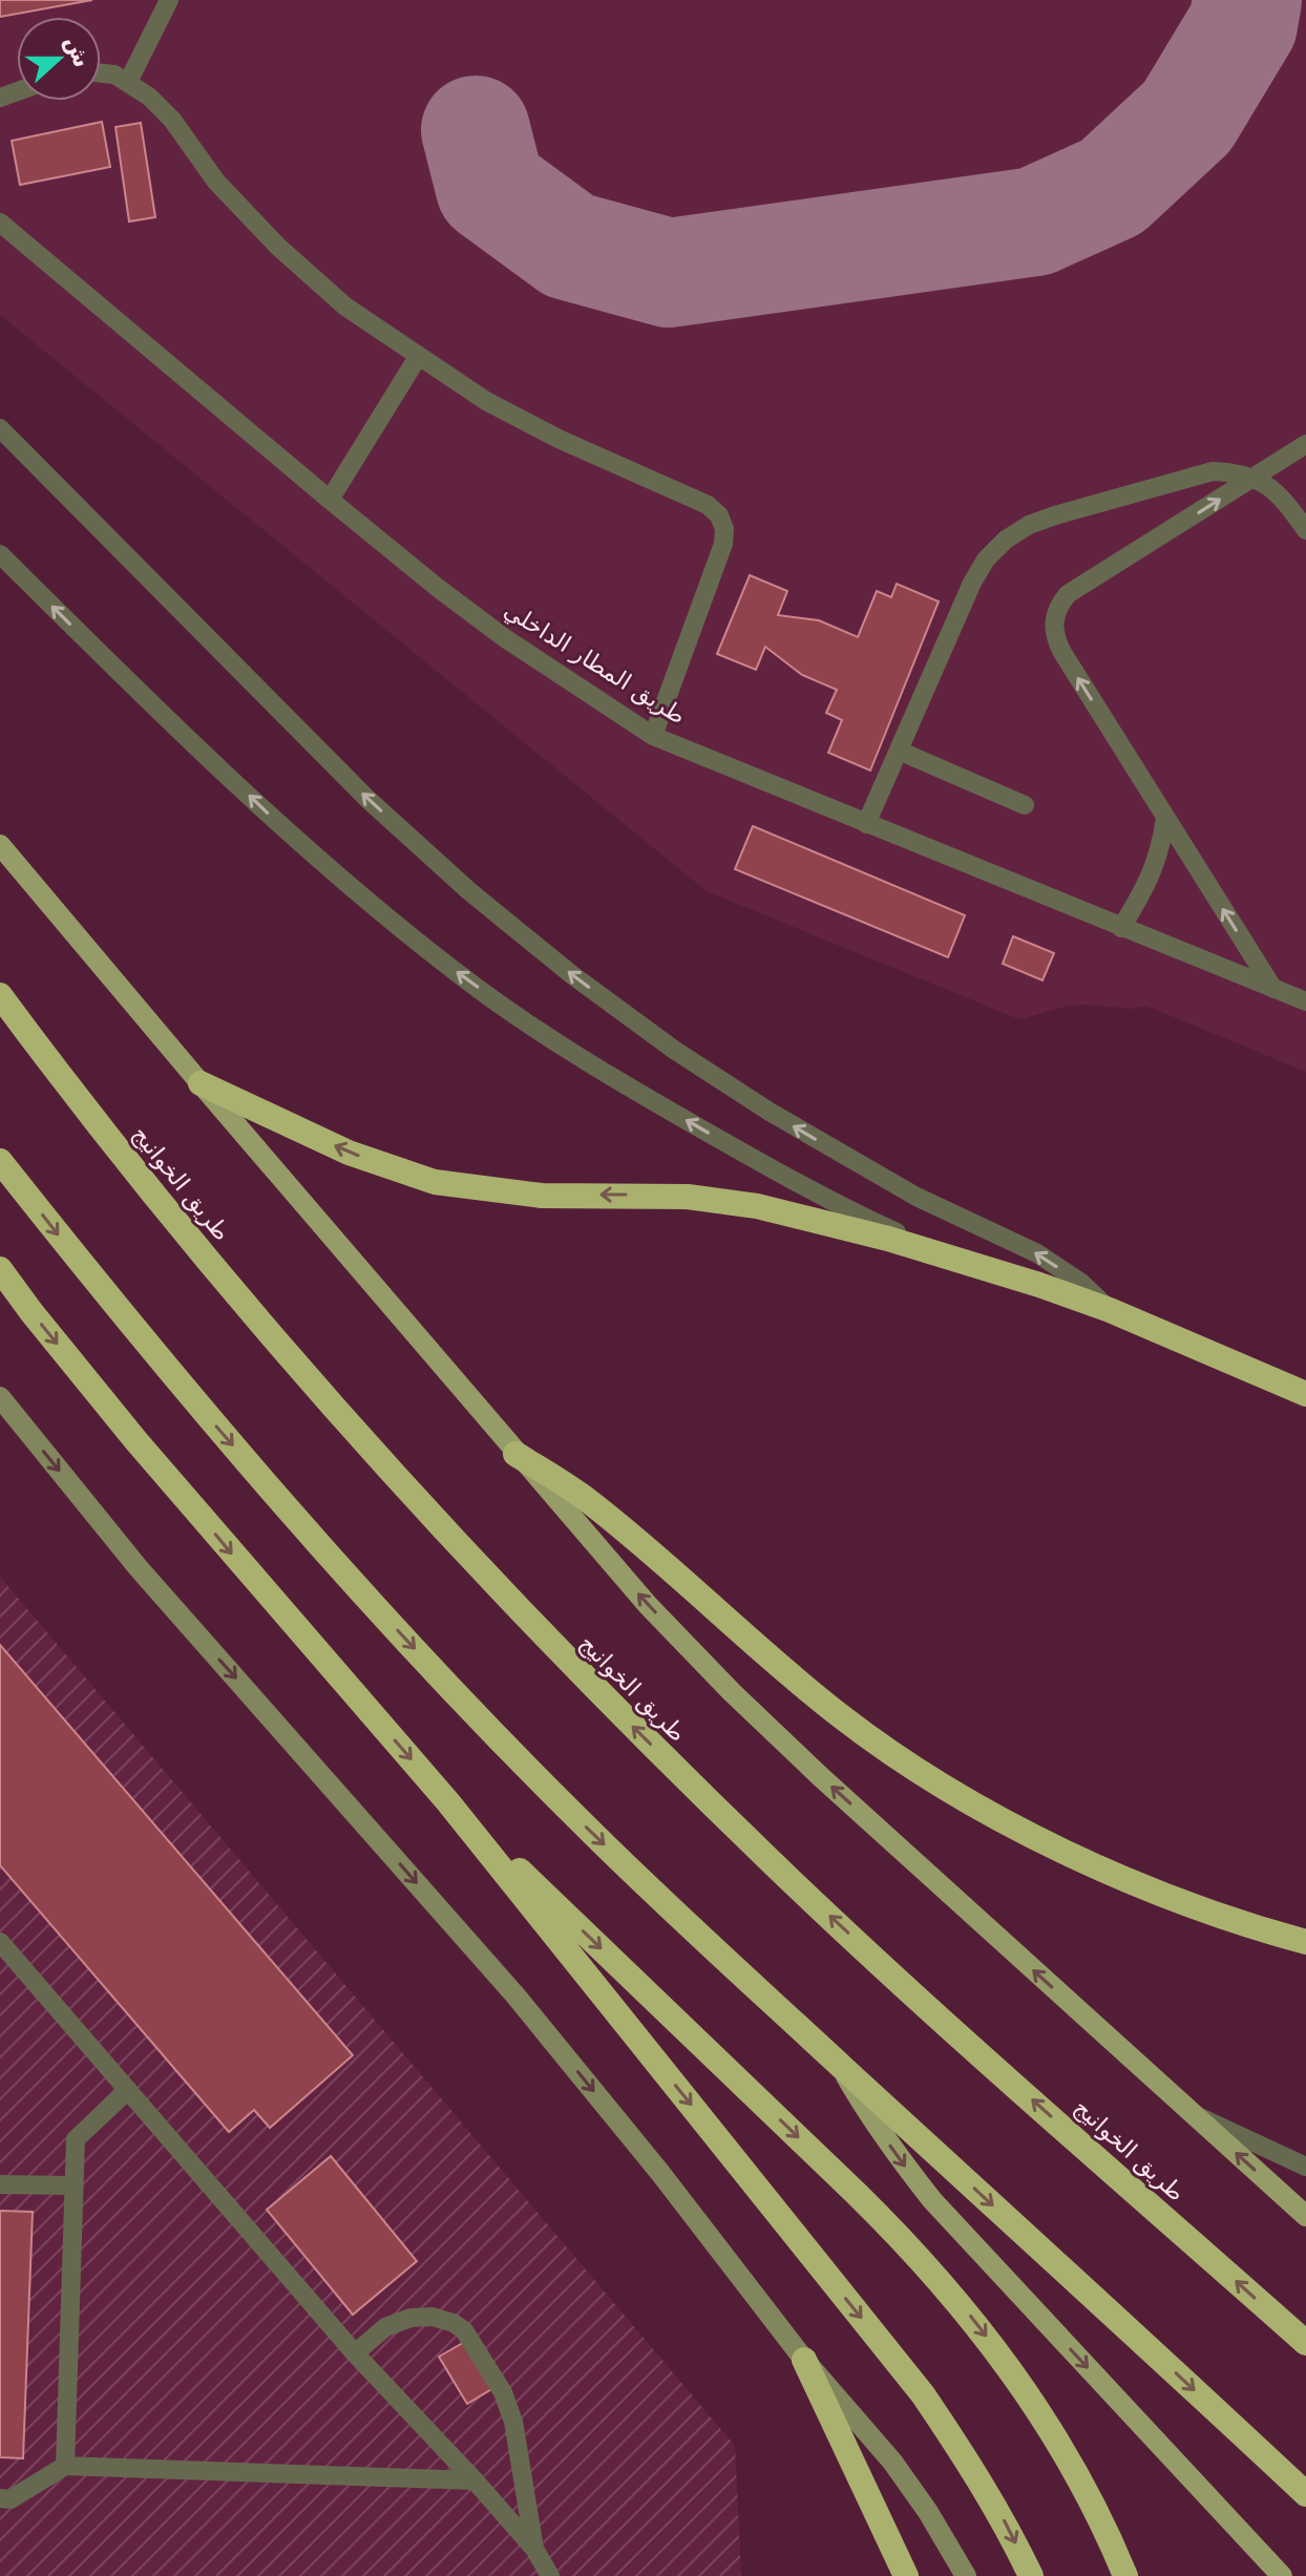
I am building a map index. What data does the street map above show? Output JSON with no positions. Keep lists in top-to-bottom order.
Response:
{
  "streets": {
    "highway": ["طريق الخوانيج"],
    "lane": ["طريق المطار الداخلي"]
  },
  "north": "right"
}
